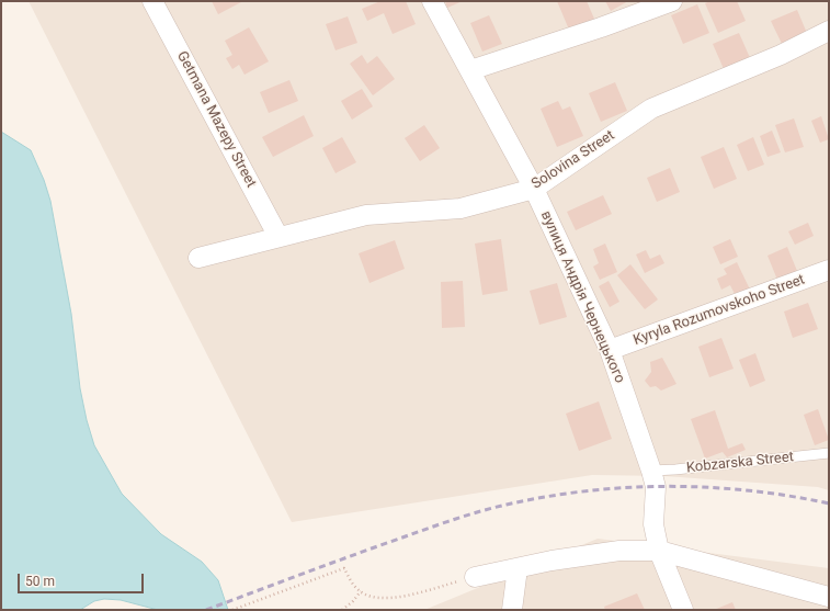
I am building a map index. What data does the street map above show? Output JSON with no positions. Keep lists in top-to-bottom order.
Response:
{
  "streets": {
    "street": [
      "Getmana Mazepy Street",
      "Solovina Street",
      "вулиця Андрія Чернецького",
      "Kyryla Rozumovskoho Street"
    ],
    "lane": ["Kobzarska Street"]
  },
  "crossings": [
    ["Getmana Mazepy Street", "Solovina Street"],
    ["Solovina Street", "вулиця Андрія Чернецького"],
    ["вулиця Андрія Чернецького", "Kyryla Rozumovskoho Street"],
    ["вулиця Андрія Чернецького", "Kobzarska Street"]
  ],
  "scale_bar": "50 m"
}
